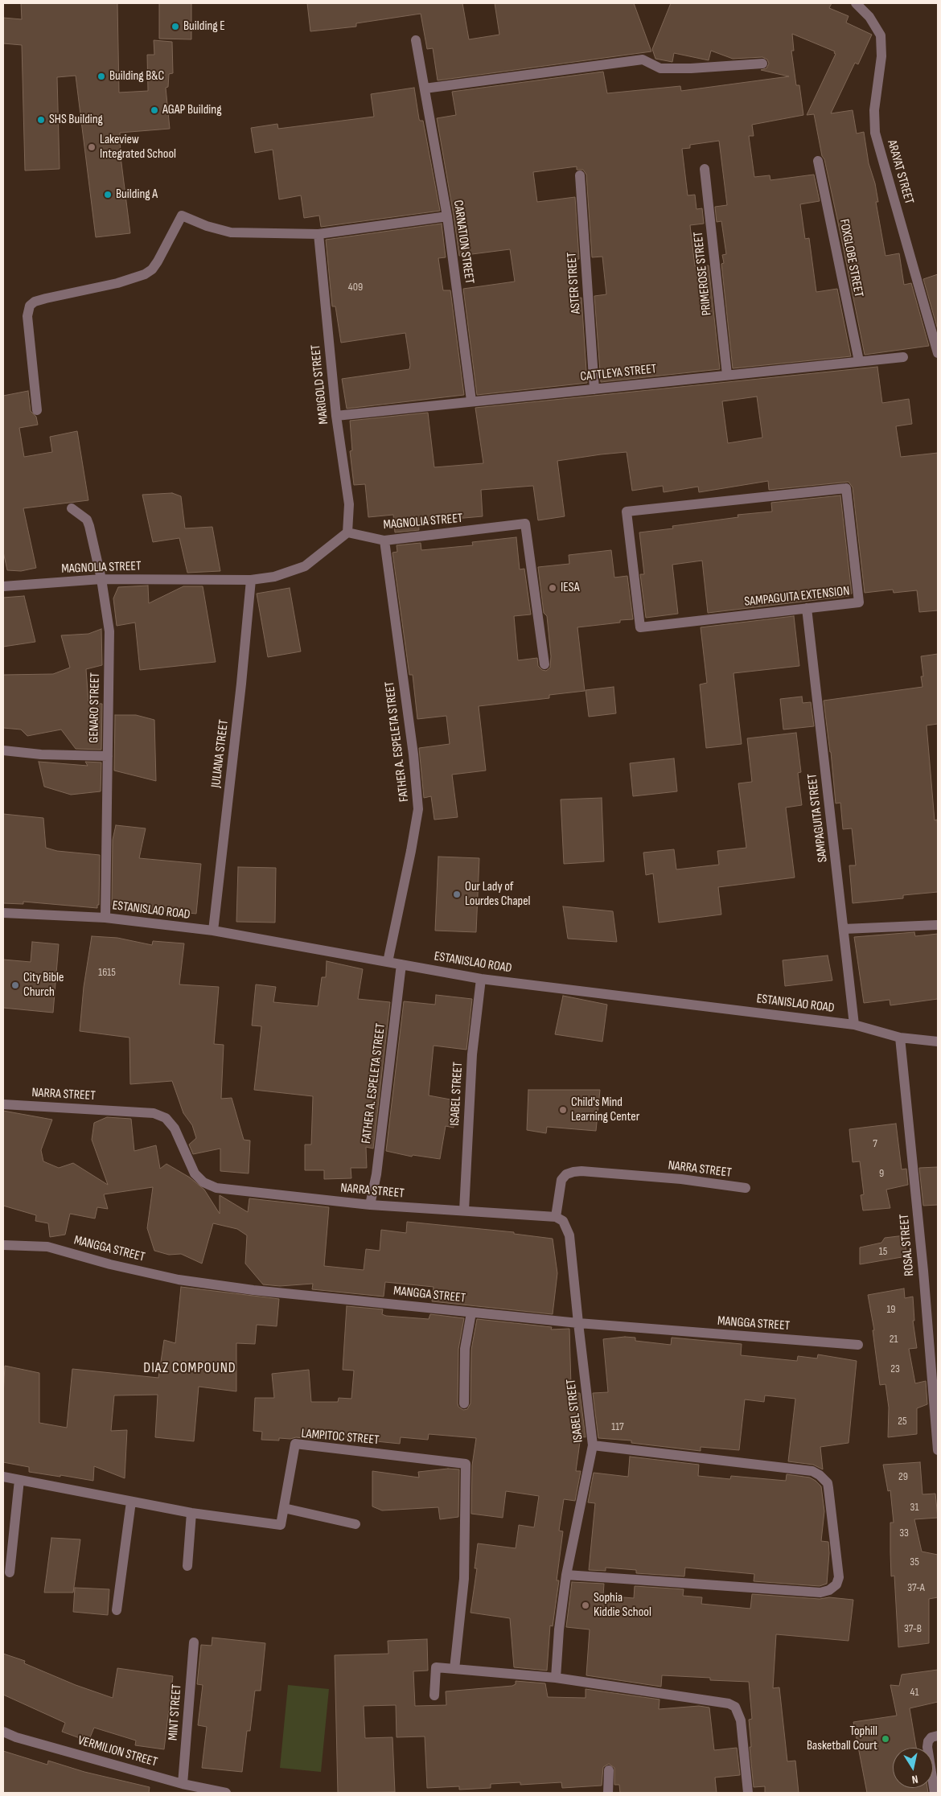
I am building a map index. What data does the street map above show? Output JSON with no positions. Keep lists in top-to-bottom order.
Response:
{
  "streets": {
    "street": [
      "ARAYAT STREET",
      "CARNATION STREET",
      "FOXGLOBE STREET",
      "PRIMEROSE STREET",
      "ASTER STREET",
      "CATTLEYA STREET",
      "MARIGOLD STREET",
      "MAGNOLIA STREET",
      "SAMPAGUITA EXTENSION",
      "GENARO STREET",
      "FATHER A. ESPELETA STREET",
      "JULIANA STREET",
      "SAMPAGUITA STREET",
      "ESTANISLAO ROAD",
      "ISABEL STREET",
      "NARRA STREET",
      "ROSAL STREET",
      "MANGGA STREET",
      "LAMPITOC STREET",
      "MINT STREET",
      "VERMILION STREET"
    ]
  },
  "crossings": [
    ["CARNATION STREET", "CATTLEYA STREET"],
    ["FOXGLOBE STREET", "CATTLEYA STREET"],
    ["PRIMEROSE STREET", "CATTLEYA STREET"],
    ["ASTER STREET", "CATTLEYA STREET"],
    ["CATTLEYA STREET", "MARIGOLD STREET"],
    ["MARIGOLD STREET", "MAGNOLIA STREET"],
    ["MAGNOLIA STREET", "GENARO STREET"],
    ["MAGNOLIA STREET", "FATHER A. ESPELETA STREET"],
    ["MAGNOLIA STREET", "JULIANA STREET"],
    ["SAMPAGUITA EXTENSION", "SAMPAGUITA STREET"],
    ["GENARO STREET", "ESTANISLAO ROAD"],
    ["FATHER A. ESPELETA STREET", "ESTANISLAO ROAD"],
    ["FATHER A. ESPELETA STREET", "NARRA STREET"],
    ["JULIANA STREET", "ESTANISLAO ROAD"],
    ["SAMPAGUITA STREET", "ESTANISLAO ROAD"],
    ["ESTANISLAO ROAD", "ISABEL STREET"],
    ["ESTANISLAO ROAD", "ROSAL STREET"],
    ["ISABEL STREET", "NARRA STREET"],
    ["ISABEL STREET", "MANGGA STREET"],
    ["MINT STREET", "VERMILION STREET"]
  ],
  "districts": ["DIAZ COMPOUND"],
  "places": [
    "Building E",
    "Building B&C",
    "AGAP Building",
    "SHS Building",
    "Lakeview Integrated School",
    "Building A",
    "IESA",
    "Our Lady of Lourdes Chapel",
    "City Bible Church",
    "Child's Mind Learning Center",
    "Sophia Kiddie School",
    "Tophill Basketball Court"
  ],
  "house_numbers": [
    "409",
    "1615",
    "7",
    "9",
    "15",
    "19",
    "21",
    "23",
    "25",
    "117",
    "29",
    "31",
    "33",
    "35",
    "37-A",
    "37-B",
    "41"
  ],
  "north": "bottom"
}
